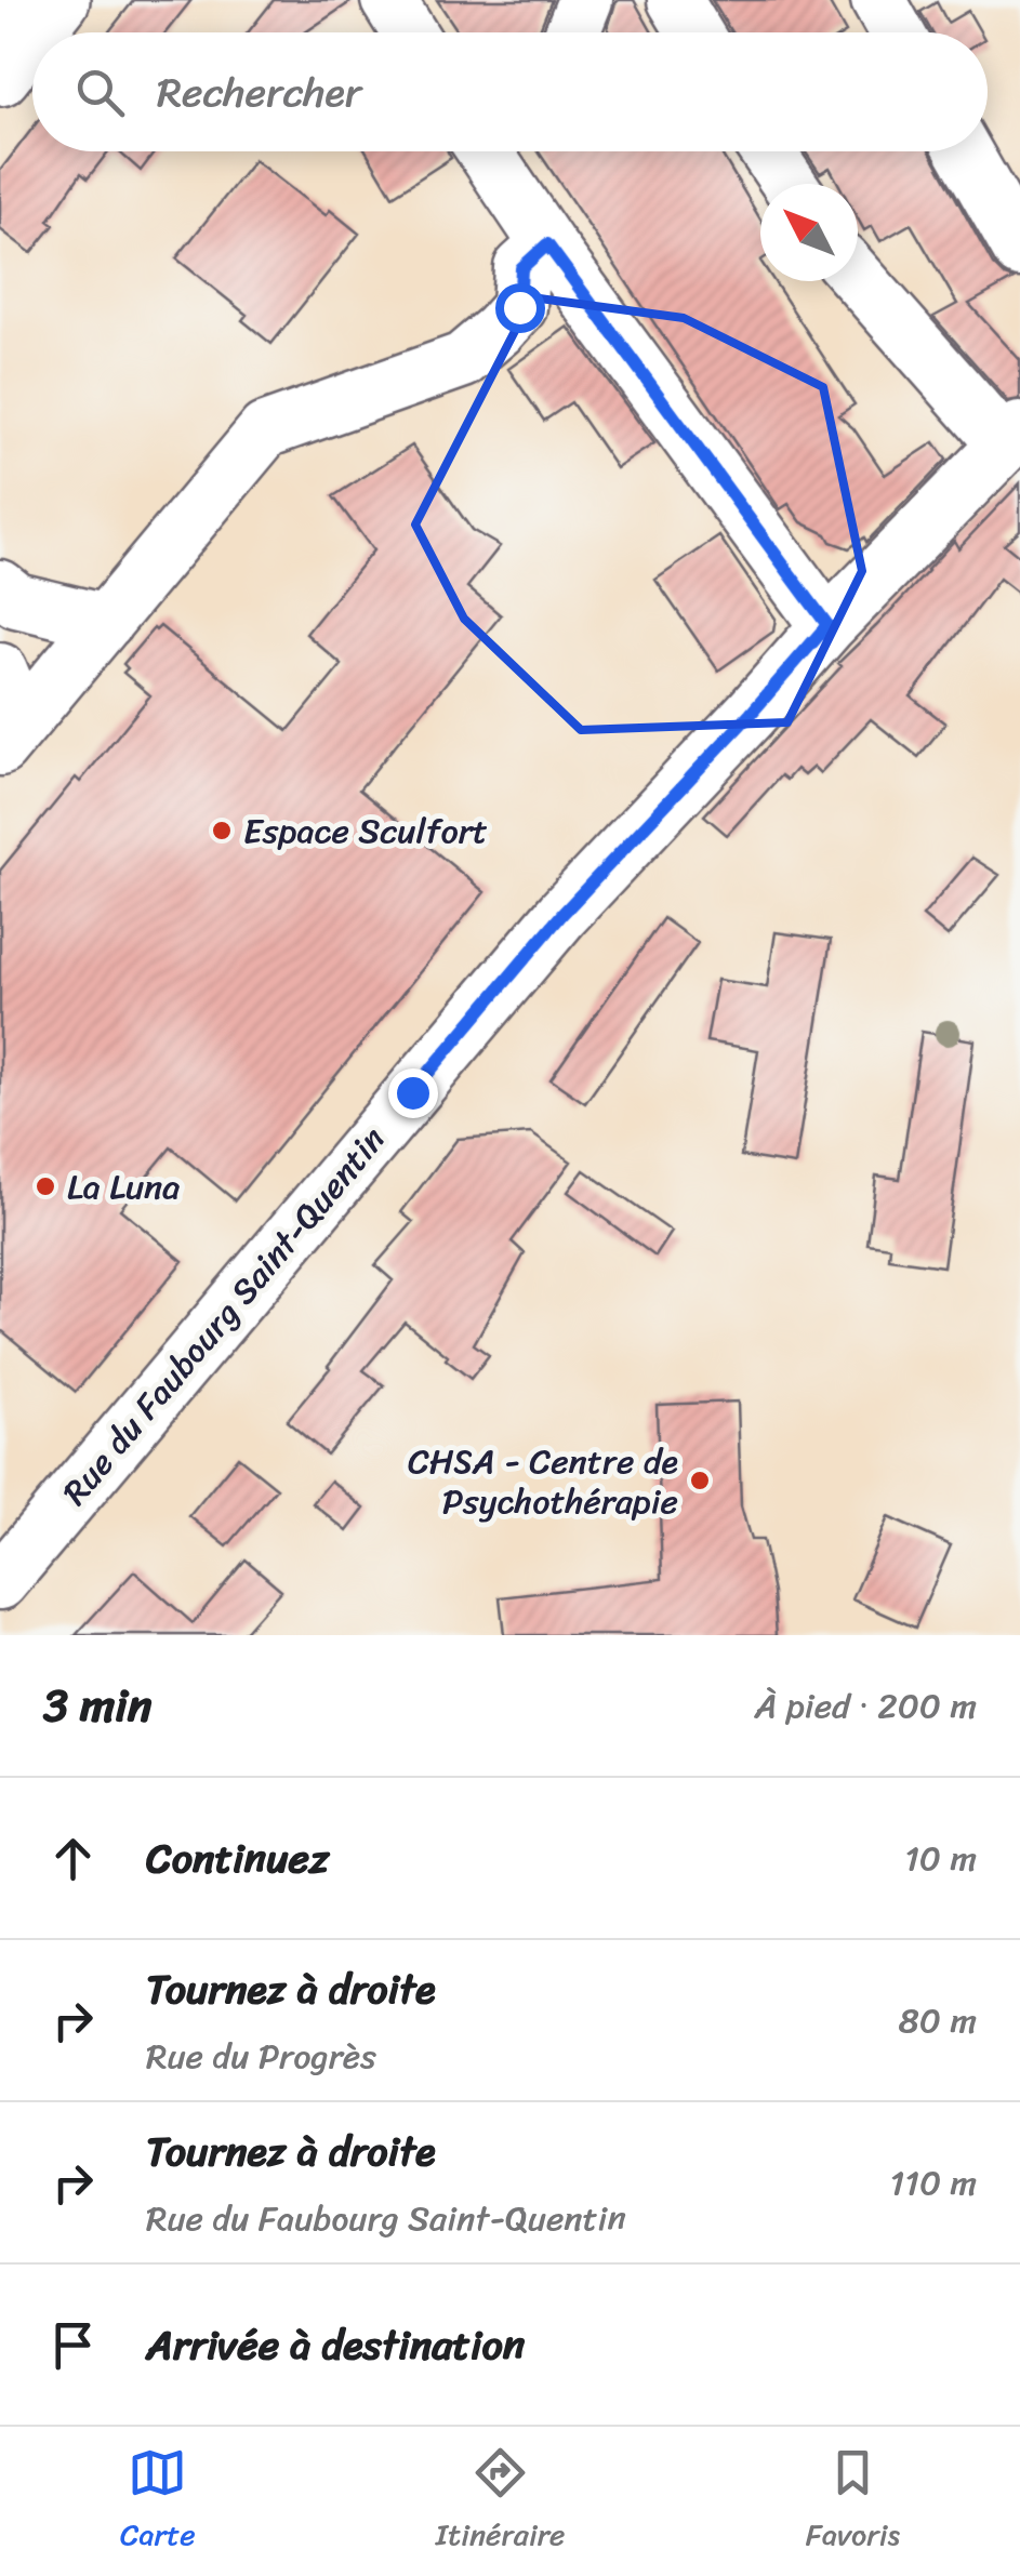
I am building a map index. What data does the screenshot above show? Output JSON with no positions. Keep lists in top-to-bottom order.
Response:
{
  "streets": {
    "street": ["Rue du Faubourg Saint-Quentin"]
  },
  "places": ["Espace Sculfort", "La Luna", "CHSA - Centre de Psychothérapie"],
  "north": "top left",
  "page": {
    "search": "Rechercher",
    "heading": ["3 min", "À pied · 200 m"],
    "list": [
      ["Continuez", "10 m"],
      ["Tournez à droite", "Rue du Progrès", "80 m"],
      ["Tournez à droite", "Rue du Faubourg Saint-Quentin", "110 m"],
      "Arrivée à destination"
    ],
    "nav": ["Carte", "Itinéraire", "Favoris"]
  }
}
